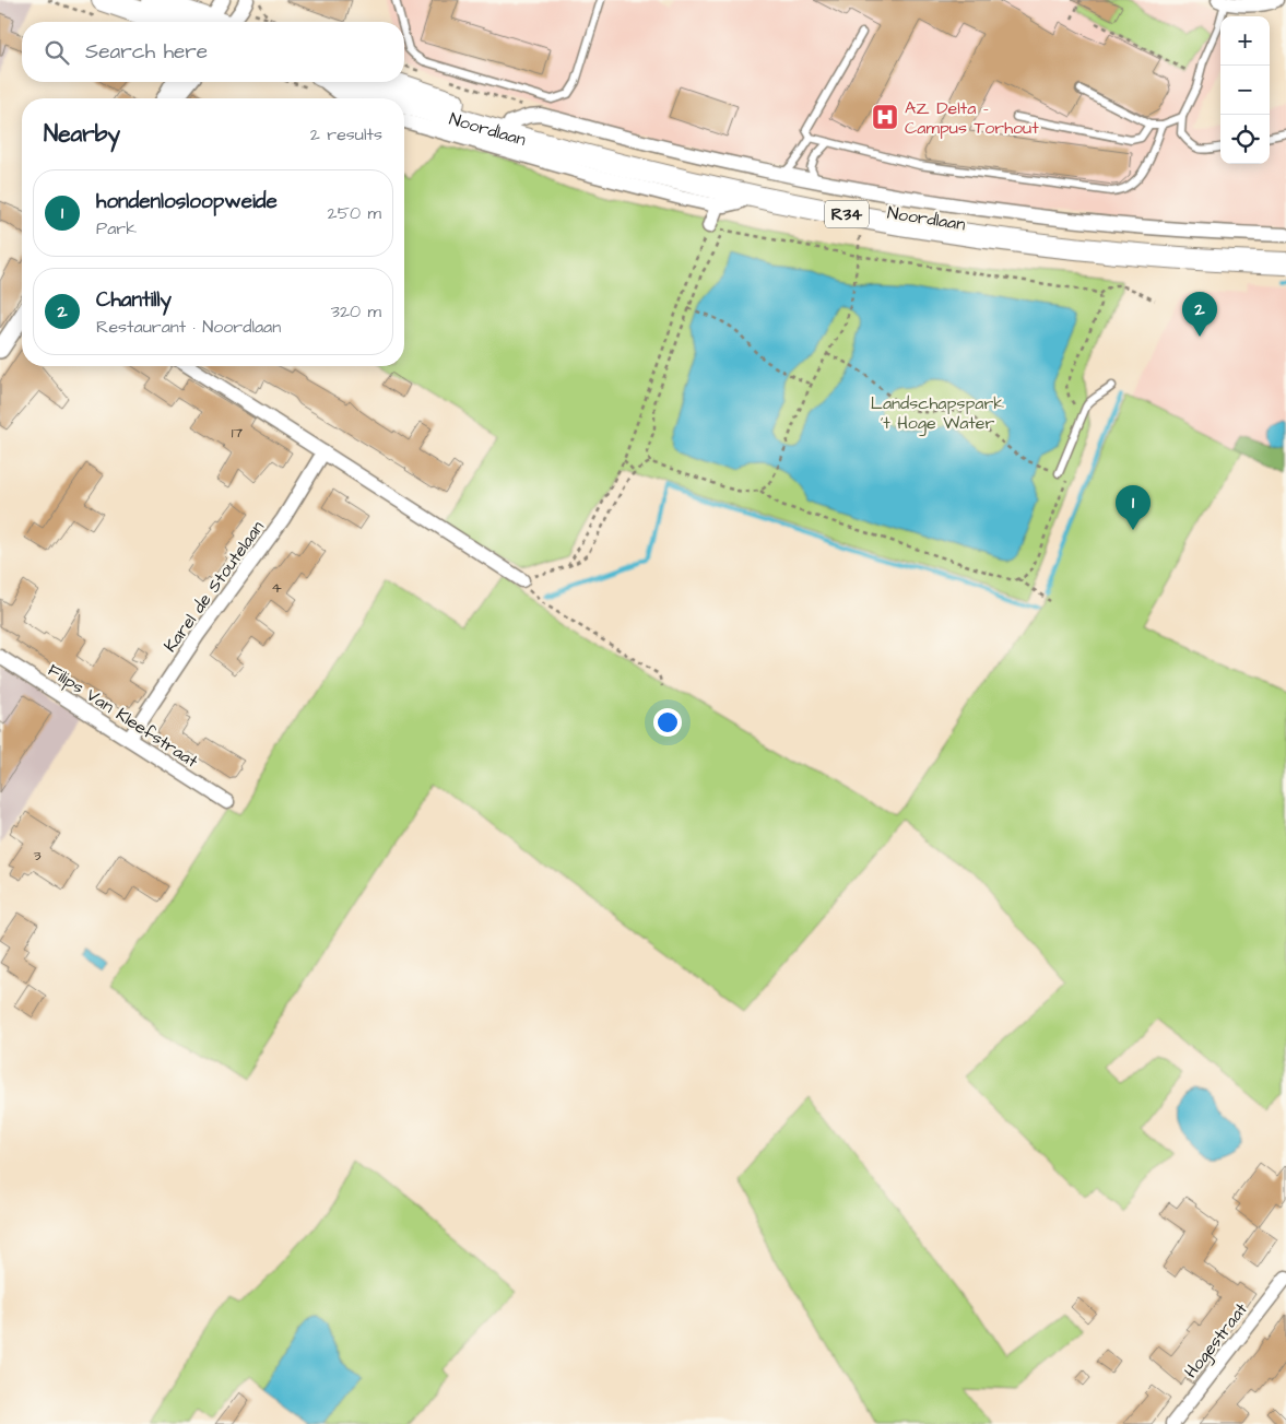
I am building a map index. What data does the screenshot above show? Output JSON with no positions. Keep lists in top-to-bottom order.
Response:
{
  "streets": {
    "main road": ["Noordlaan", "R34"],
    "street": ["Karel de Stoutelaan", "Filips Van Kleefstraat", "Hogestraat"]
  },
  "crossings": [
    ["Karel de Stoutelaan", "Filips Van Kleefstraat"]
  ],
  "parks": ["Landschapspark 't Hoge Water"],
  "places": {
    "hospital": ["AZ Delta - Campus Torhout"]
  },
  "house_numbers": ["17", "4", "3"],
  "page": {
    "map_buttons": ["+", "−"],
    "search": "Search here",
    "heading": ["Nearby", "2 results"],
    "list": [
      {
        "mark": "1",
        "name": "hondenlosloopweide",
        "note": "Park",
        "value": "250 m"
      },
      {
        "mark": "2",
        "name": "Chantilly",
        "note": "Restaurant · Noordlaan",
        "value": "320 m"
      }
    ],
    "pins": ["2", "1"]
  }
}
